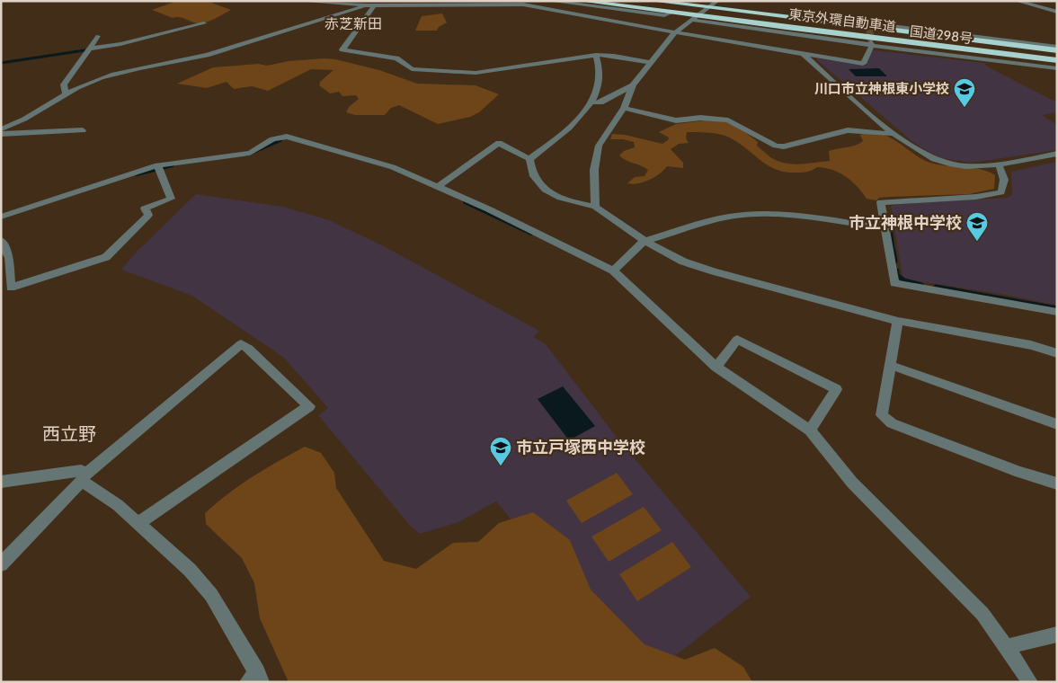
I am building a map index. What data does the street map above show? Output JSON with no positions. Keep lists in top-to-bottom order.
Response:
{
  "streets": {
    "highway": ["東京外環自動車道", "国道298号"]
  },
  "crossings": [
    ["東京外環自動車道", "国道298号"]
  ],
  "districts": ["赤芝新田", "西立野"],
  "places": {
    "school or university": ["川口市立神根東小学校", "市立神根中学校", "市立戸塚西中学校"]
  }
}
